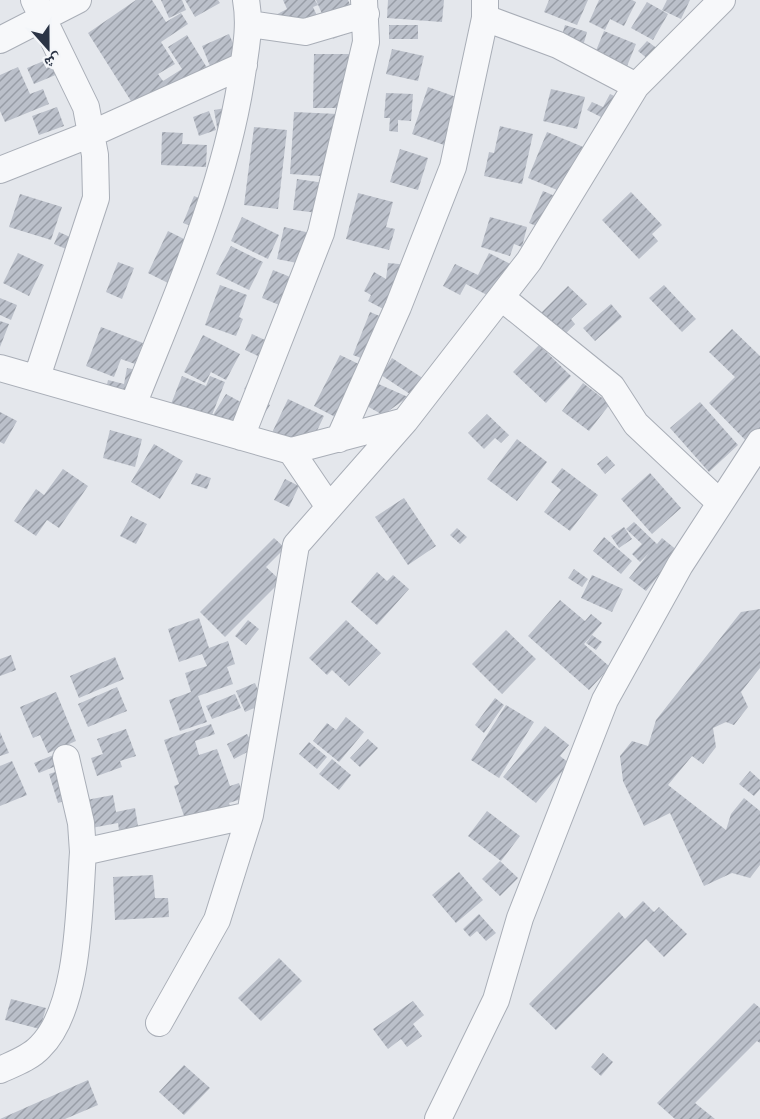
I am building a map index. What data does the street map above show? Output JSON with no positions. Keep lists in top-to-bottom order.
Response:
{
  "north": "bottom"
}
